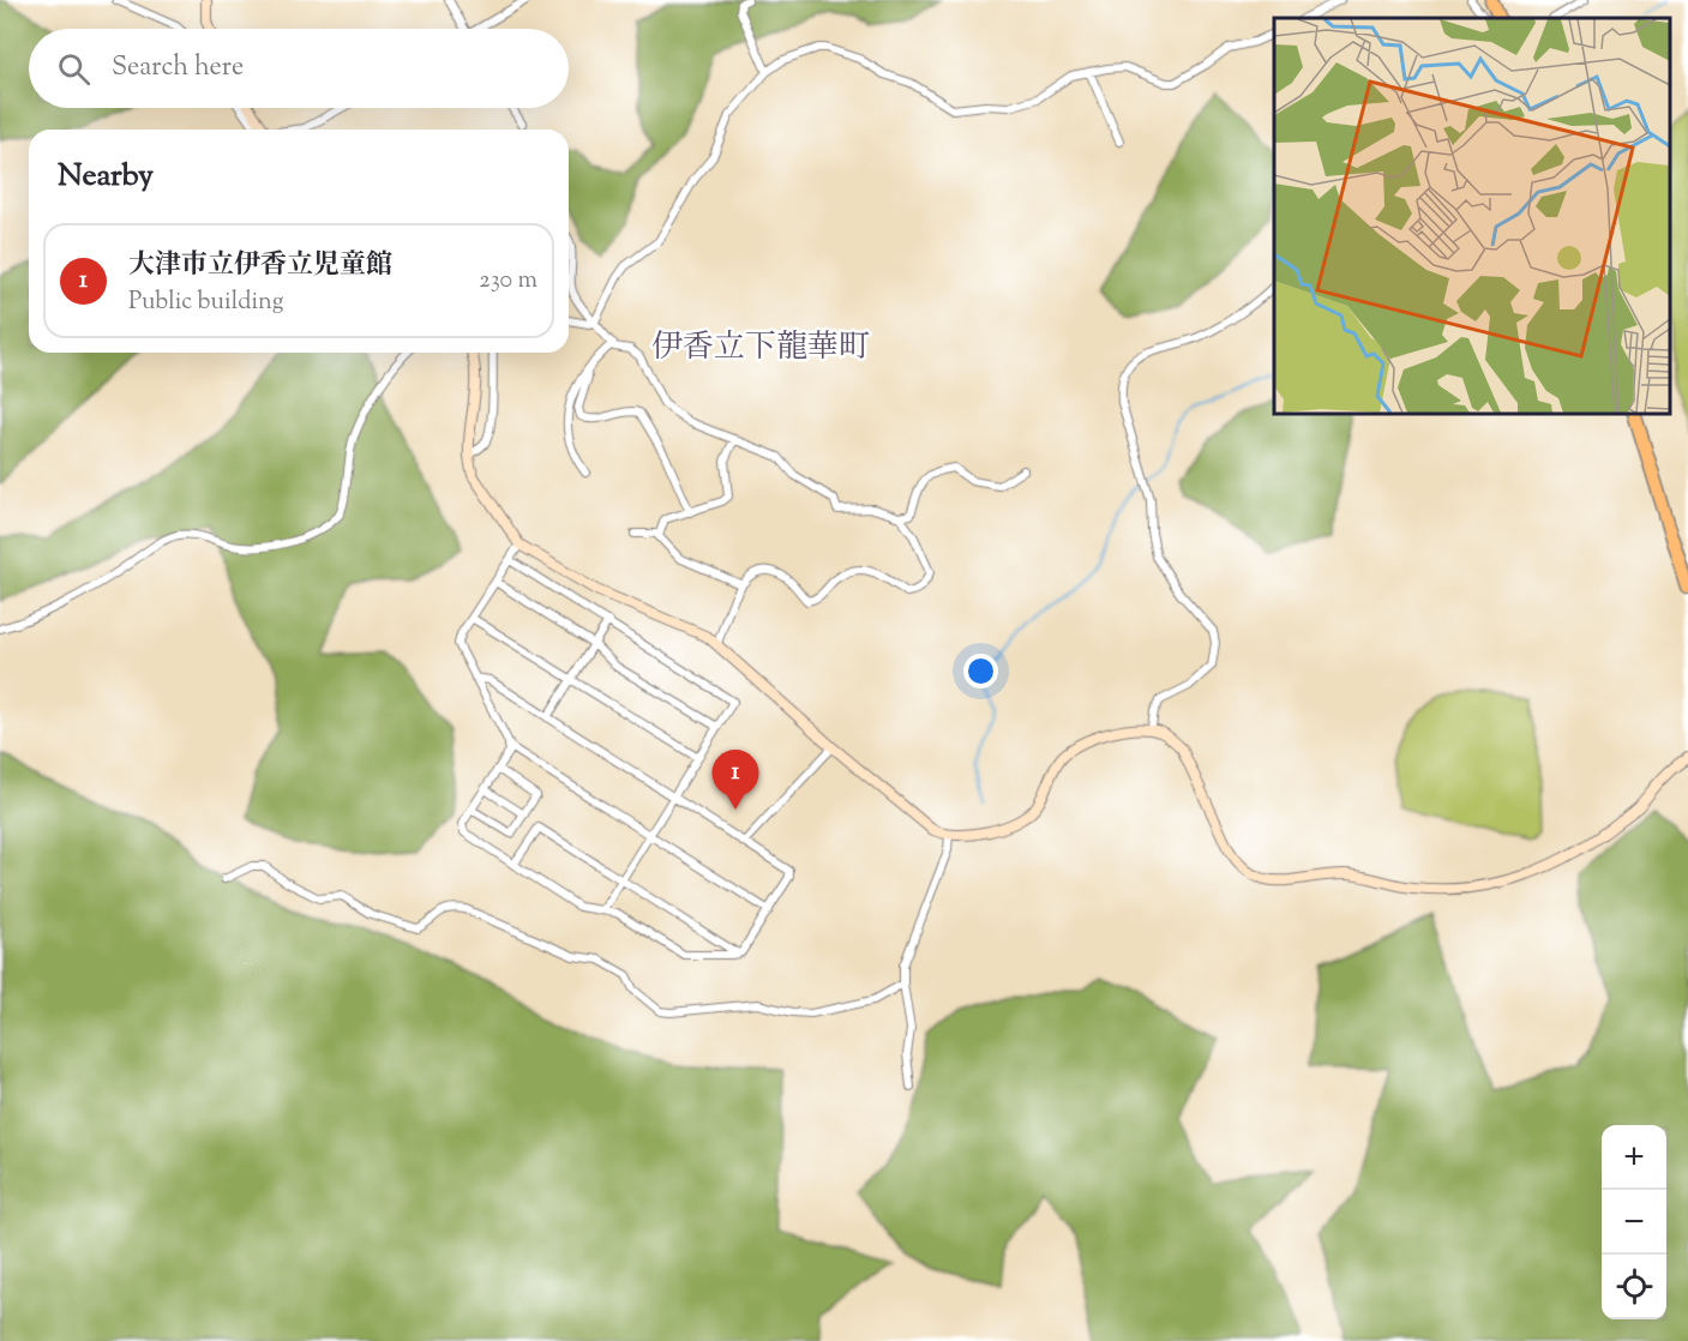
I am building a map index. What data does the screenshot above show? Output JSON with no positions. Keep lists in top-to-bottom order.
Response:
{
  "districts": ["伊香立下龍華町"],
  "page": {
    "search": "Search here",
    "heading": "Nearby",
    "list": [
      {
        "mark": "1",
        "name": "大津市立伊香立児童館",
        "note": "Public building",
        "value": "230 m"
      }
    ],
    "pins": "1",
    "map_buttons": ["+", "−"]
  }
}
